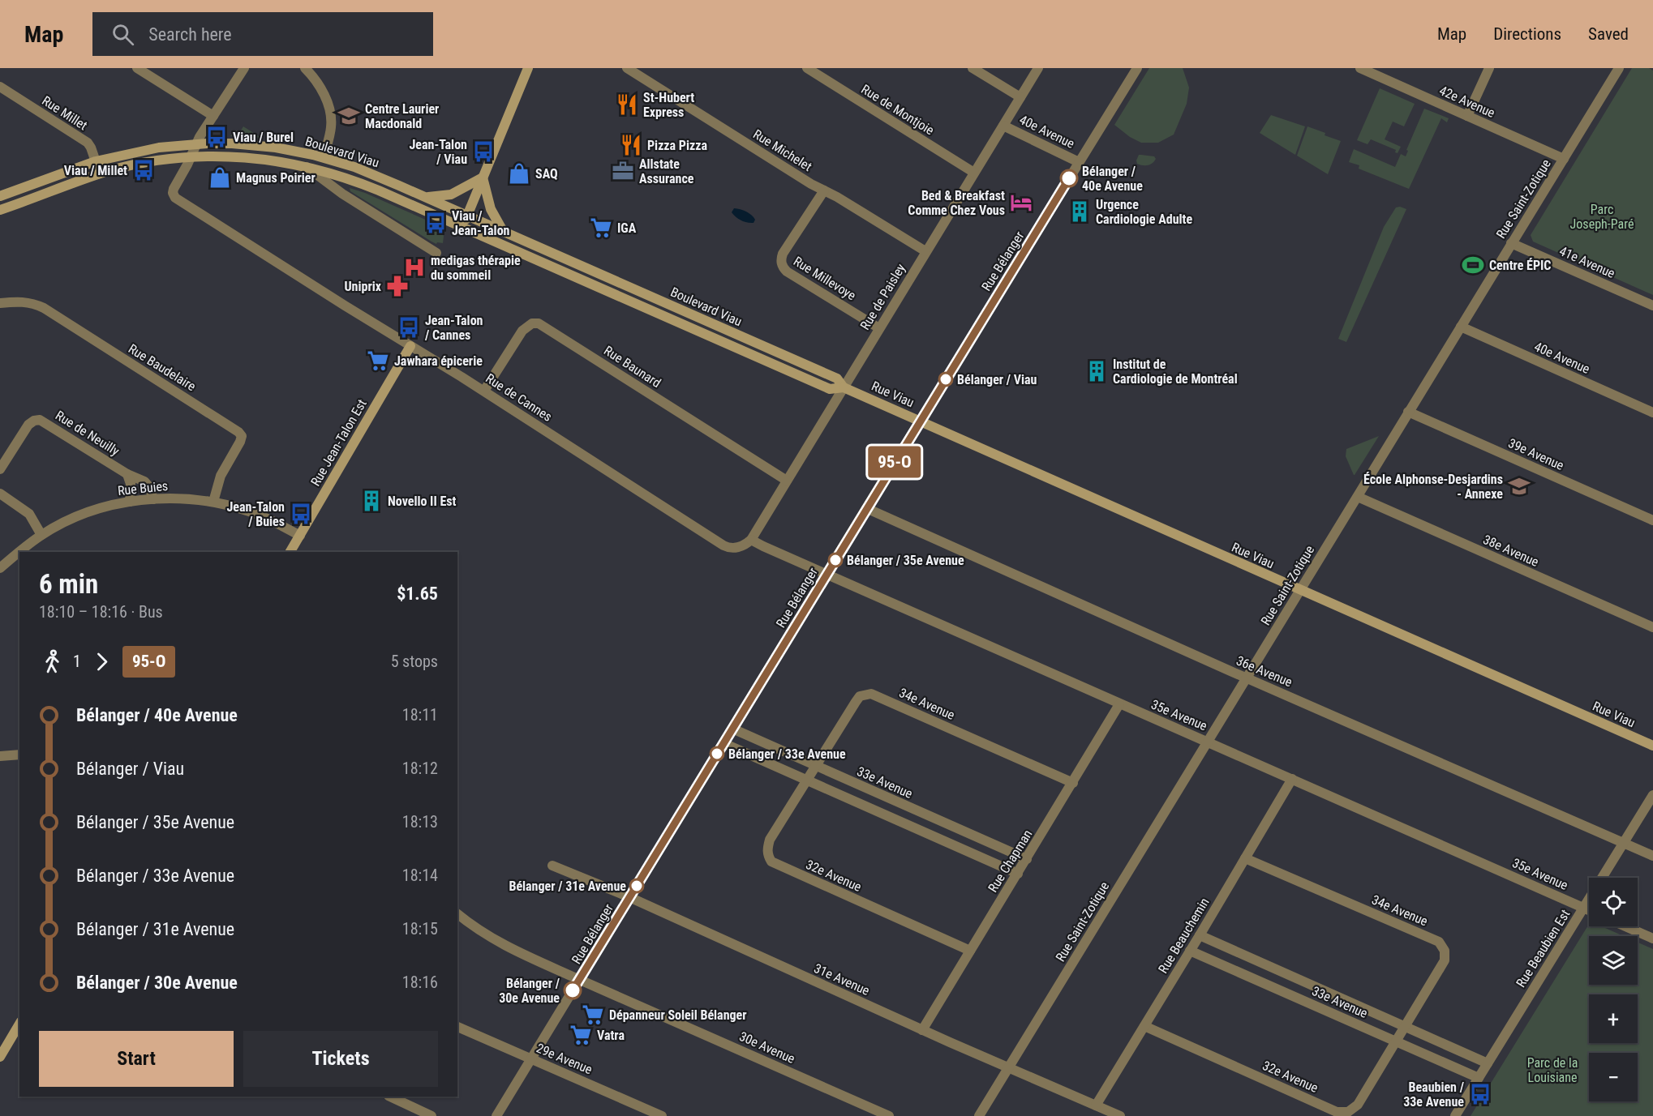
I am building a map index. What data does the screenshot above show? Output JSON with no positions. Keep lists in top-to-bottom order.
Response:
{
  "streets": {
    "main road": ["Boulevard Viau", "Rue Viau", "Rue Jean-Talon Est"],
    "street": [
      "42e Avenue",
      "Rue de Montjoie",
      "Rue Millet",
      "40e Avenue",
      "Rue Michelet",
      "Rue Saint-Zotique",
      "Rue Bélanger",
      "41e Avenue",
      "Rue Millevoye",
      "Rue de Paisley",
      "Rue Baunard",
      "Rue Baudelaire",
      "Rue de Cannes",
      "Rue de Neuilly",
      "39e Avenue",
      "Rue Buies",
      "38e Avenue",
      "36e Avenue",
      "34e Avenue",
      "35e Avenue",
      "33e Avenue",
      "Rue Chapman",
      "32e Avenue",
      "Rue Beauchemin",
      "Rue Beaubien Est",
      "31e Avenue",
      "30e Avenue",
      "29e Avenue"
    ]
  },
  "crossings": [
    ["42e Avenue", "Rue Saint-Zotique"],
    ["Rue de Montjoie", "Rue de Paisley"],
    ["Rue Millet", "Boulevard Viau"],
    ["40e Avenue", "Rue Saint-Zotique"],
    ["40e Avenue", "Rue Bélanger"],
    ["40e Avenue", "Rue de Paisley"],
    ["Rue Michelet", "Rue Millevoye"],
    ["Rue Michelet", "Rue de Paisley"],
    ["Boulevard Viau", "Rue de Paisley"],
    ["Boulevard Viau", "Rue Viau"],
    ["Boulevard Viau", "Rue de Cannes"],
    ["Rue Saint-Zotique", "41e Avenue"],
    ["Rue Saint-Zotique", "Rue Viau"],
    ["Rue Saint-Zotique", "39e Avenue"],
    ["Rue Saint-Zotique", "38e Avenue"],
    ["Rue Saint-Zotique", "36e Avenue"],
    ["Rue Saint-Zotique", "35e Avenue"],
    ["Rue Saint-Zotique", "31e Avenue"],
    ["Rue Bélanger", "Rue Viau"],
    ["Rue Bélanger", "36e Avenue"],
    ["Rue Bélanger", "35e Avenue"],
    ["Rue Bélanger", "33e Avenue"],
    ["Rue Bélanger", "31e Avenue"],
    ["Rue Bélanger", "30e Avenue"],
    ["Rue Bélanger", "29e Avenue"],
    ["Rue Millevoye", "Rue de Paisley"],
    ["Rue de Paisley", "Rue Baunard"],
    ["Rue de Paisley", "Rue Viau"],
    ["Rue de Paisley", "Rue de Cannes"],
    ["Rue de Paisley", "35e Avenue"],
    ["Rue Baunard", "Rue de Cannes"],
    ["Rue Baudelaire", "Rue Buies"],
    ["Rue de Cannes", "Rue Jean-Talon Est"],
    ["Rue de Cannes", "35e Avenue"],
    ["Rue de Neuilly", "Rue Buies"],
    ["Rue Jean-Talon Est", "Rue Buies"],
    ["36e Avenue", "Rue Beaubien Est"],
    ["34e Avenue", "33e Avenue"],
    ["34e Avenue", "Rue Chapman"],
    ["34e Avenue", "32e Avenue"],
    ["34e Avenue", "Rue Beauchemin"],
    ["35e Avenue", "Rue Chapman"],
    ["35e Avenue", "Rue Beauchemin"],
    ["35e Avenue", "Rue Beaubien Est"],
    ["33e Avenue", "Rue Chapman"],
    ["33e Avenue", "32e Avenue"],
    ["33e Avenue", "Rue Beauchemin"],
    ["33e Avenue", "Rue Beaubien Est"],
    ["Rue Chapman", "32e Avenue"],
    ["Rue Chapman", "31e Avenue"],
    ["32e Avenue", "Rue Beauchemin"],
    ["Rue Beauchemin", "31e Avenue"]
  ],
  "parks": ["Parc Joseph-Paré", "Parc de la Louisiane"],
  "places": {
    "restaurant": ["St-Hubert Express", "Pizza Pizza"],
    "school or university": ["Centre Laurier Macdonald", "École Alphonse-Desjardins - Annexe"],
    "bus stop": [
      "Viau / Burel",
      "Jean-Talon / Viau",
      "Viau / Millet",
      "Viau / Jean-Talon",
      "Jean-Talon / Cannes",
      "Jean-Talon / Buies",
      "Beaubien / 33e Avenue"
    ],
    "office": ["Allstate Assurance"],
    "shop": ["SAQ", "Magnus Poirier"],
    "other": [
      "Bélanger / 40e Avenue",
      "Bélanger / Viau",
      "Bélanger / 35e Avenue",
      "Bélanger / 33e Avenue",
      "Bélanger / 31e Avenue",
      "Bélanger / 30e Avenue"
    ],
    "hotel": ["Bed & Breakfast Comme Chez Vous"],
    "building": ["Urgence Cardiologie Adulte", "Institut de Cardiologie de Montréal", "Novello II Est"],
    "supermarket": [
      "IGA",
      "Jawhara épicerie",
      "Dépanneur Soleil Bélanger",
      "Vatra"
    ],
    "sports": ["Centre ÉPIC"],
    "hospital": ["medigas thérapie du sommeil"],
    "pharmacy": ["Uniprix"]
  },
  "lines": ["bus line 95-O"],
  "page": {
    "header": "Map",
    "search": "Search here",
    "nav": ["Map", "Directions", "Saved"],
    "on_map": "95-O",
    "heading": ["6 min", "18:10 – 18:16 · Bus", "$1.65"],
    "legs": ["1", "95-O", "5 stops"],
    "list": [
      {
        "name": "Bélanger / 40e Avenue",
        "value": "18:11"
      },
      {
        "name": "Bélanger / Viau",
        "value": "18:12"
      },
      {
        "name": "Bélanger / 35e Avenue",
        "value": "18:13"
      },
      {
        "name": "Bélanger / 33e Avenue",
        "value": "18:14"
      },
      {
        "name": "Bélanger / 31e Avenue",
        "value": "18:15"
      },
      {
        "name": "Bélanger / 30e Avenue",
        "value": "18:16"
      }
    ],
    "map_buttons": ["+", "−"],
    "buttons": ["Start", "Tickets"]
  }
}
